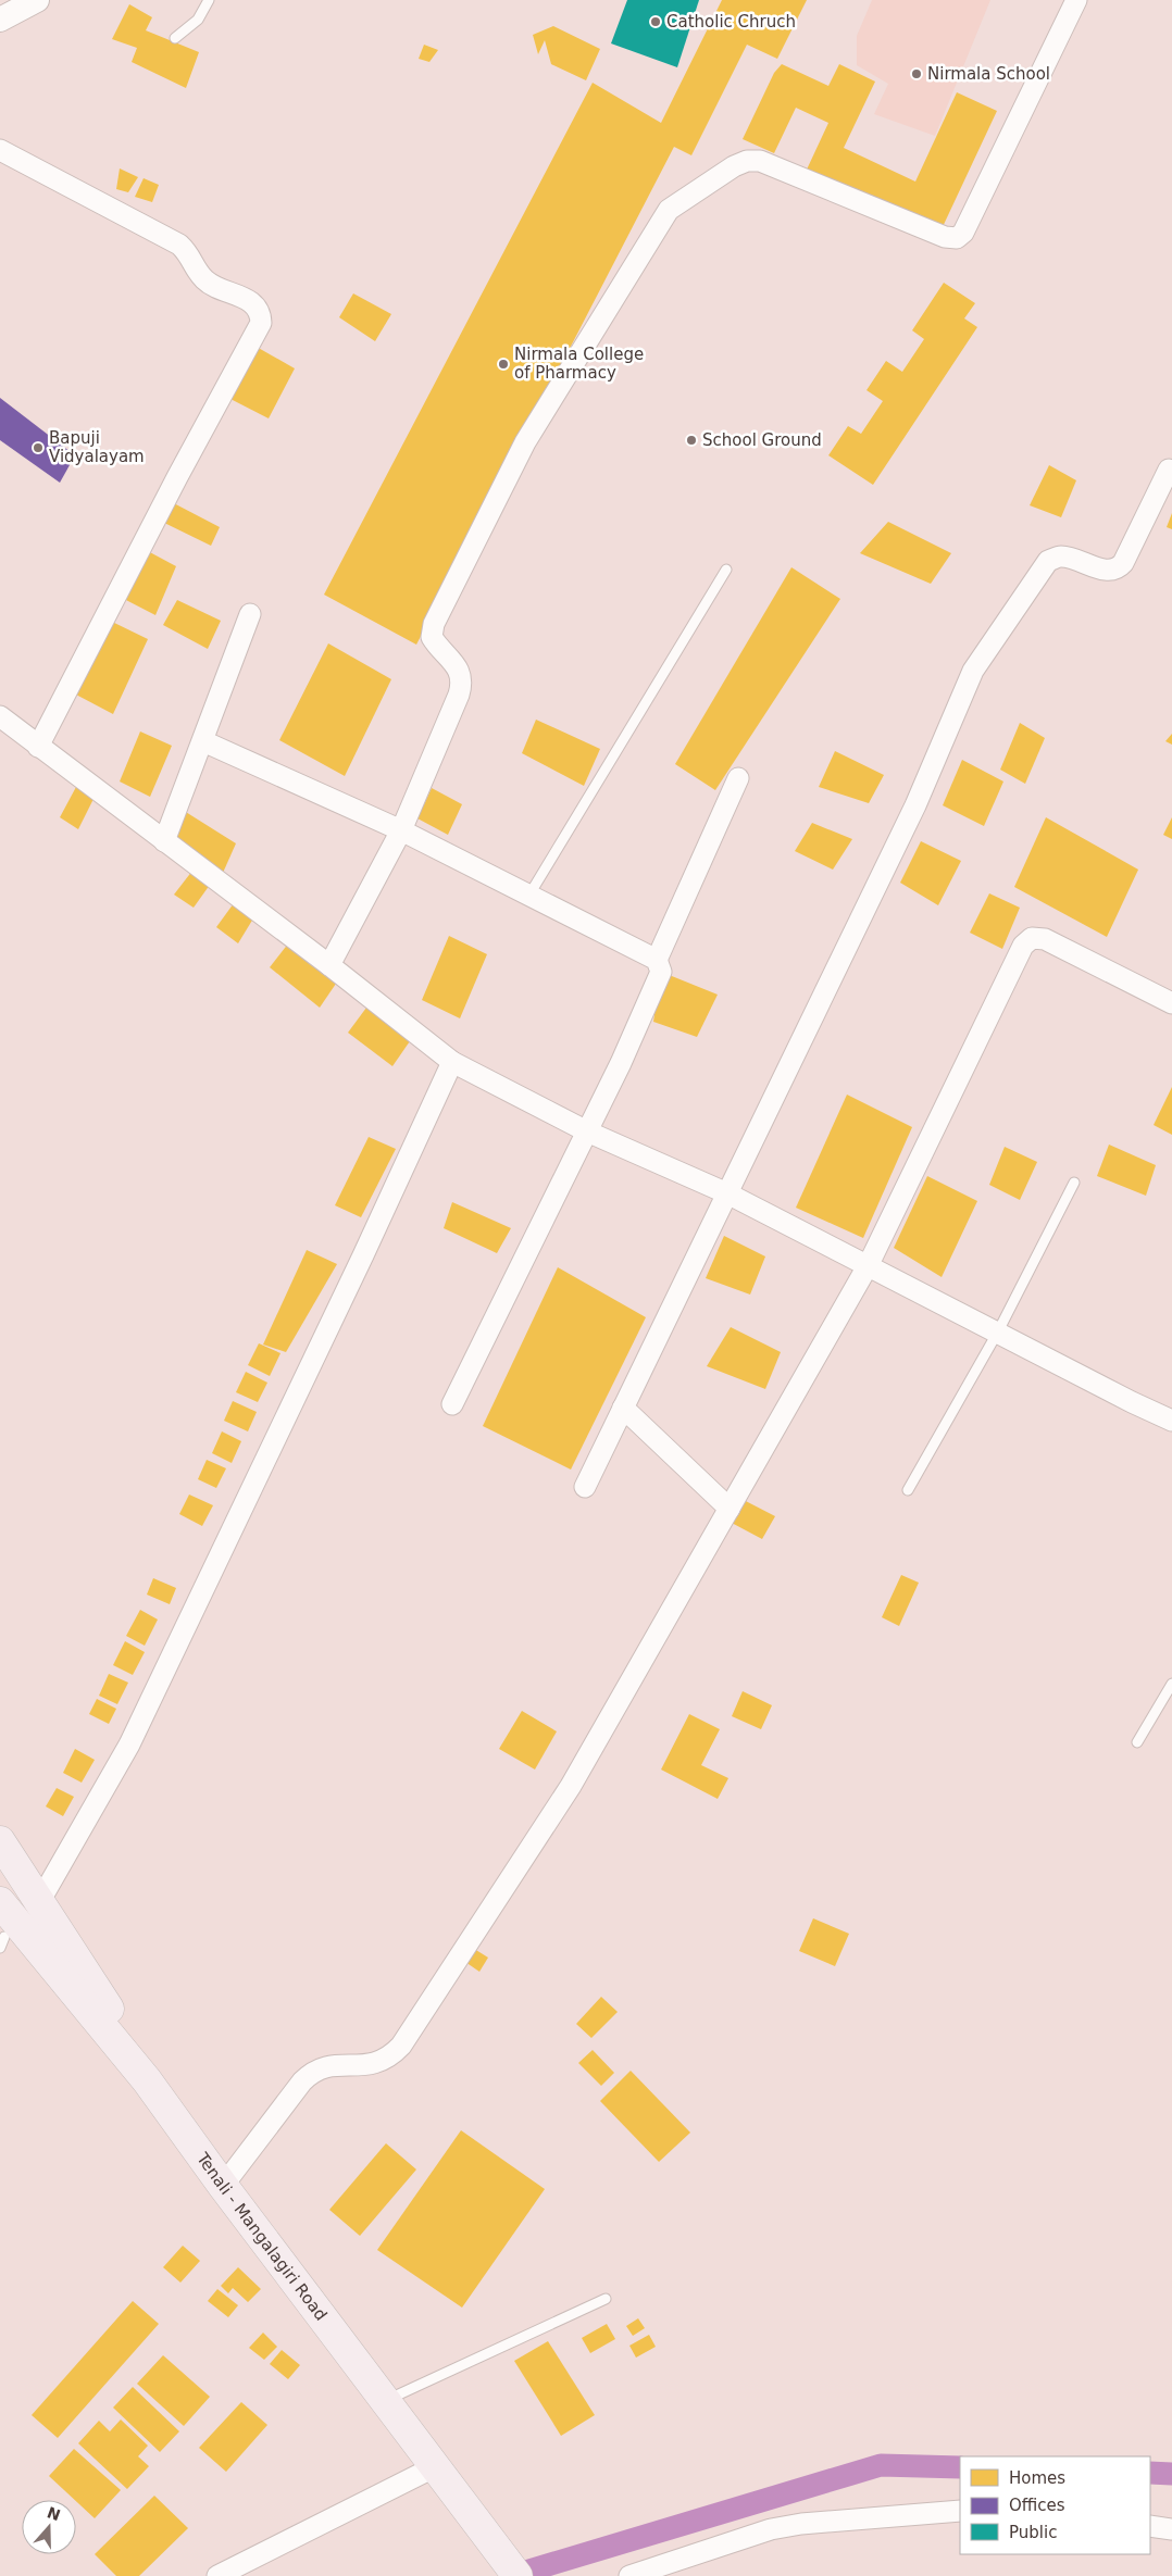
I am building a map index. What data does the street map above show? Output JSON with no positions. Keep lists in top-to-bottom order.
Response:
{
  "streets": {
    "main road": ["Tenali - Mangalagiri Road"]
  },
  "places": [
    "Catholic Chruch",
    "Nirmala School",
    "Nirmala College of Pharmacy",
    "School Ground",
    "Bapuji Vidyalayam"
  ],
  "legend": ["Homes", "Offices", "Public"],
  "north": "top"
}
